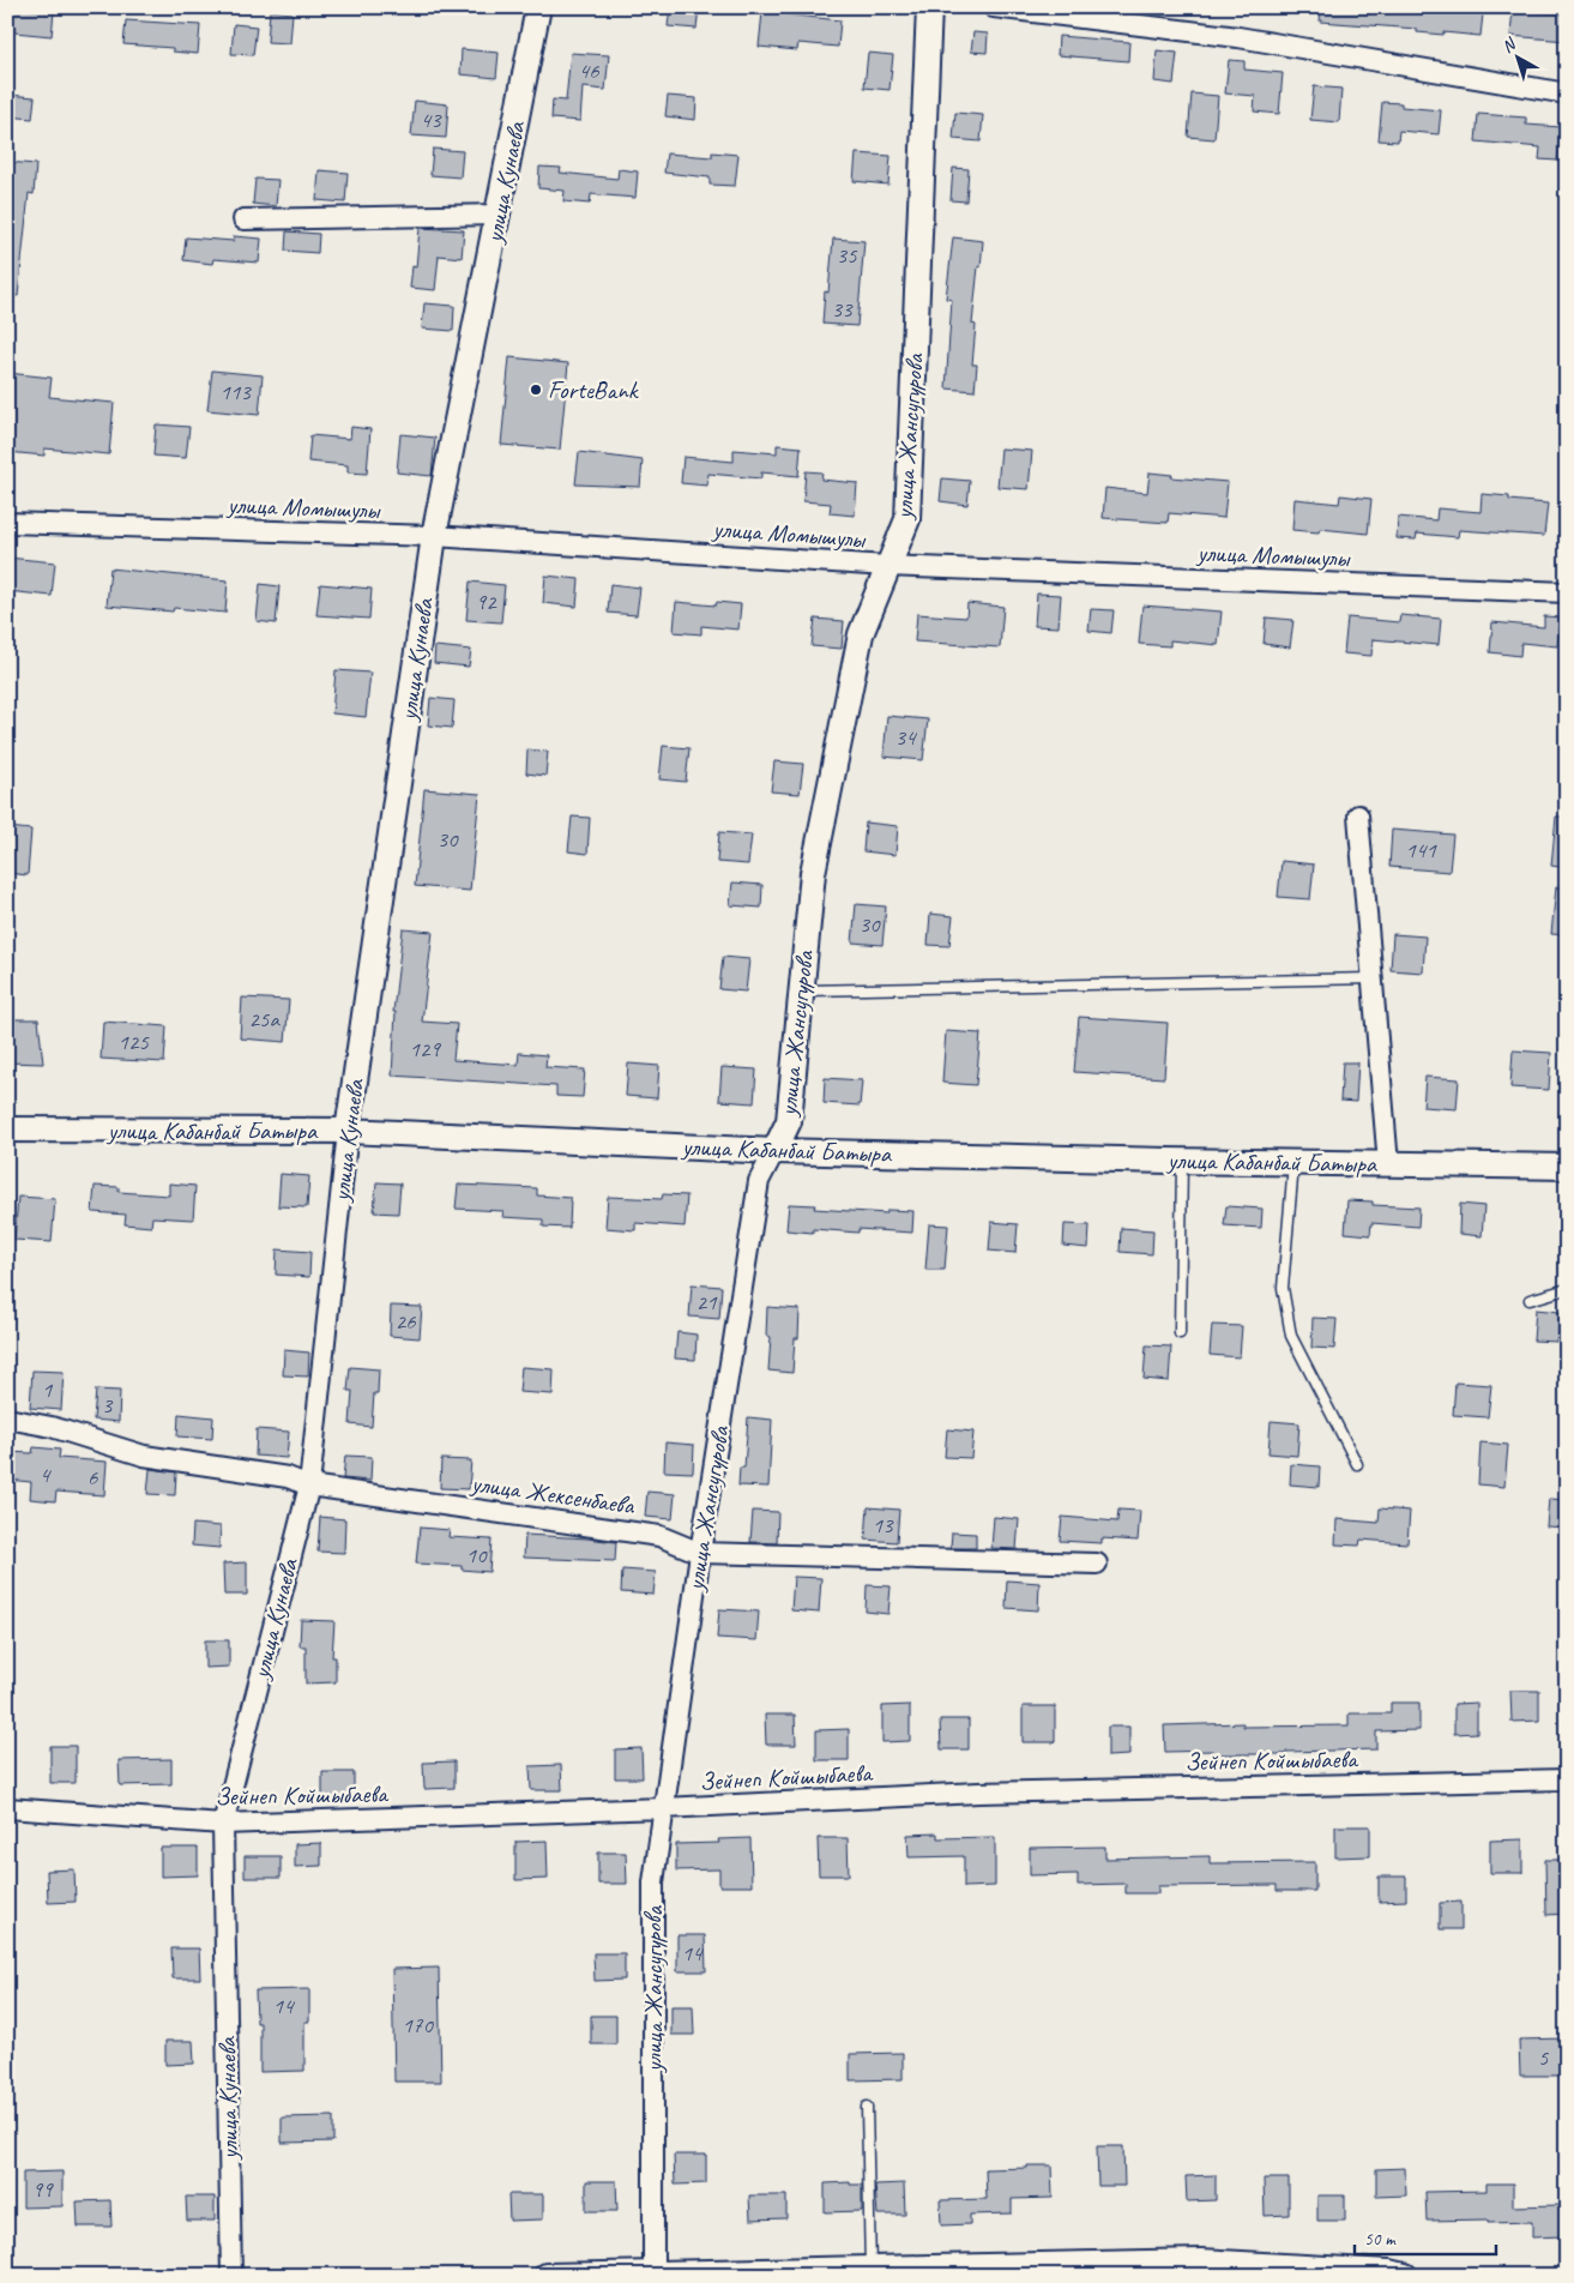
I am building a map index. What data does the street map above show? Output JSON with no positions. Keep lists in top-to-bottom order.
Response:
{
  "streets": {
    "street": [
      "улица Кунаева",
      "улица Жансугурова",
      "улица Момышулы",
      "улица Кабанбай Батыра",
      "улица Жексенбаева",
      "Зейнеп Койшыбаева"
    ]
  },
  "crossings": [
    ["улица Кунаева", "улица Момышулы"],
    ["улица Кунаева", "улица Кабанбай Батыра"],
    ["улица Кунаева", "улица Жексенбаева"],
    ["улица Кунаева", "Зейнеп Койшыбаева"],
    ["улица Жансугурова", "улица Момышулы"],
    ["улица Жансугурова", "улица Кабанбай Батыра"],
    ["улица Жансугурова", "улица Жексенбаева"],
    ["улица Жансугурова", "Зейнеп Койшыбаева"]
  ],
  "places": ["ForteBank"],
  "house_numbers": [
    "46",
    "43",
    "35",
    "33",
    "113",
    "92",
    "34",
    "30",
    "141",
    "30",
    "25а",
    "125",
    "129",
    "21",
    "26",
    "1",
    "3",
    "4",
    "6",
    "13",
    "10",
    "14",
    "14",
    "170",
    "5",
    "99"
  ],
  "scale_bar": "50 m",
  "north": "top left"
}
